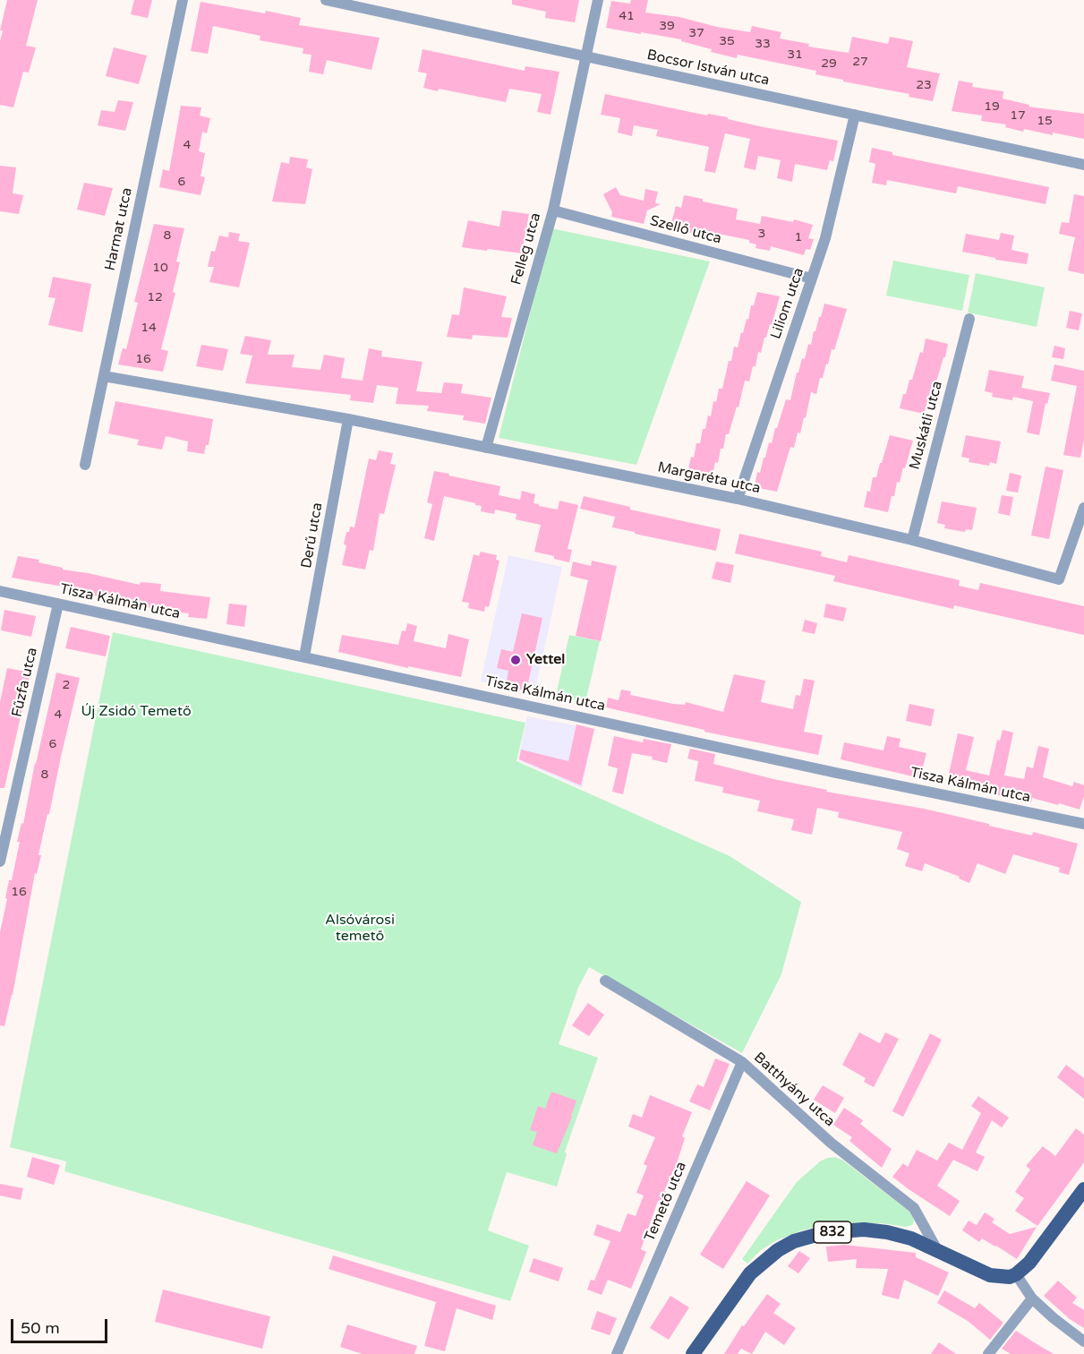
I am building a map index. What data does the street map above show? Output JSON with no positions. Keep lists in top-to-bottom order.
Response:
{
  "streets": {
    "main road": ["832"],
    "street": [
      "Bocsor István utca",
      "Harmat utca",
      "Szellő utca",
      "Felleg utca",
      "Liliom utca",
      "Muskátli utca",
      "Margaréta utca",
      "Derű utca",
      "Tisza Kálmán utca",
      "Fűzfa utca",
      "Batthyány utca",
      "Temető utca"
    ]
  },
  "crossings": [
    ["Bocsor István utca", "Felleg utca"],
    ["Bocsor István utca", "Liliom utca"],
    ["Harmat utca", "Margaréta utca"],
    ["Szellő utca", "Felleg utca"],
    ["Szellő utca", "Liliom utca"],
    ["Felleg utca", "Margaréta utca"],
    ["Liliom utca", "Margaréta utca"],
    ["Muskátli utca", "Margaréta utca"],
    ["Margaréta utca", "Derű utca"],
    ["Derű utca", "Tisza Kálmán utca"],
    ["Tisza Kálmán utca", "Fűzfa utca"],
    ["Batthyány utca", "Temető utca"],
    ["Batthyány utca", "832"]
  ],
  "parks": ["Új Zsidó Temető", "Alsóvárosi temető"],
  "places": ["Yettel"],
  "house_numbers": [
    "41",
    "39",
    "37",
    "35",
    "33",
    "31",
    "27",
    "29",
    "23",
    "19",
    "17",
    "15",
    "4",
    "6",
    "3",
    "8",
    "1",
    "10",
    "12",
    "14",
    "16",
    "2",
    "4",
    "6",
    "8",
    "16"
  ],
  "scale_bar": "50 m"
}
